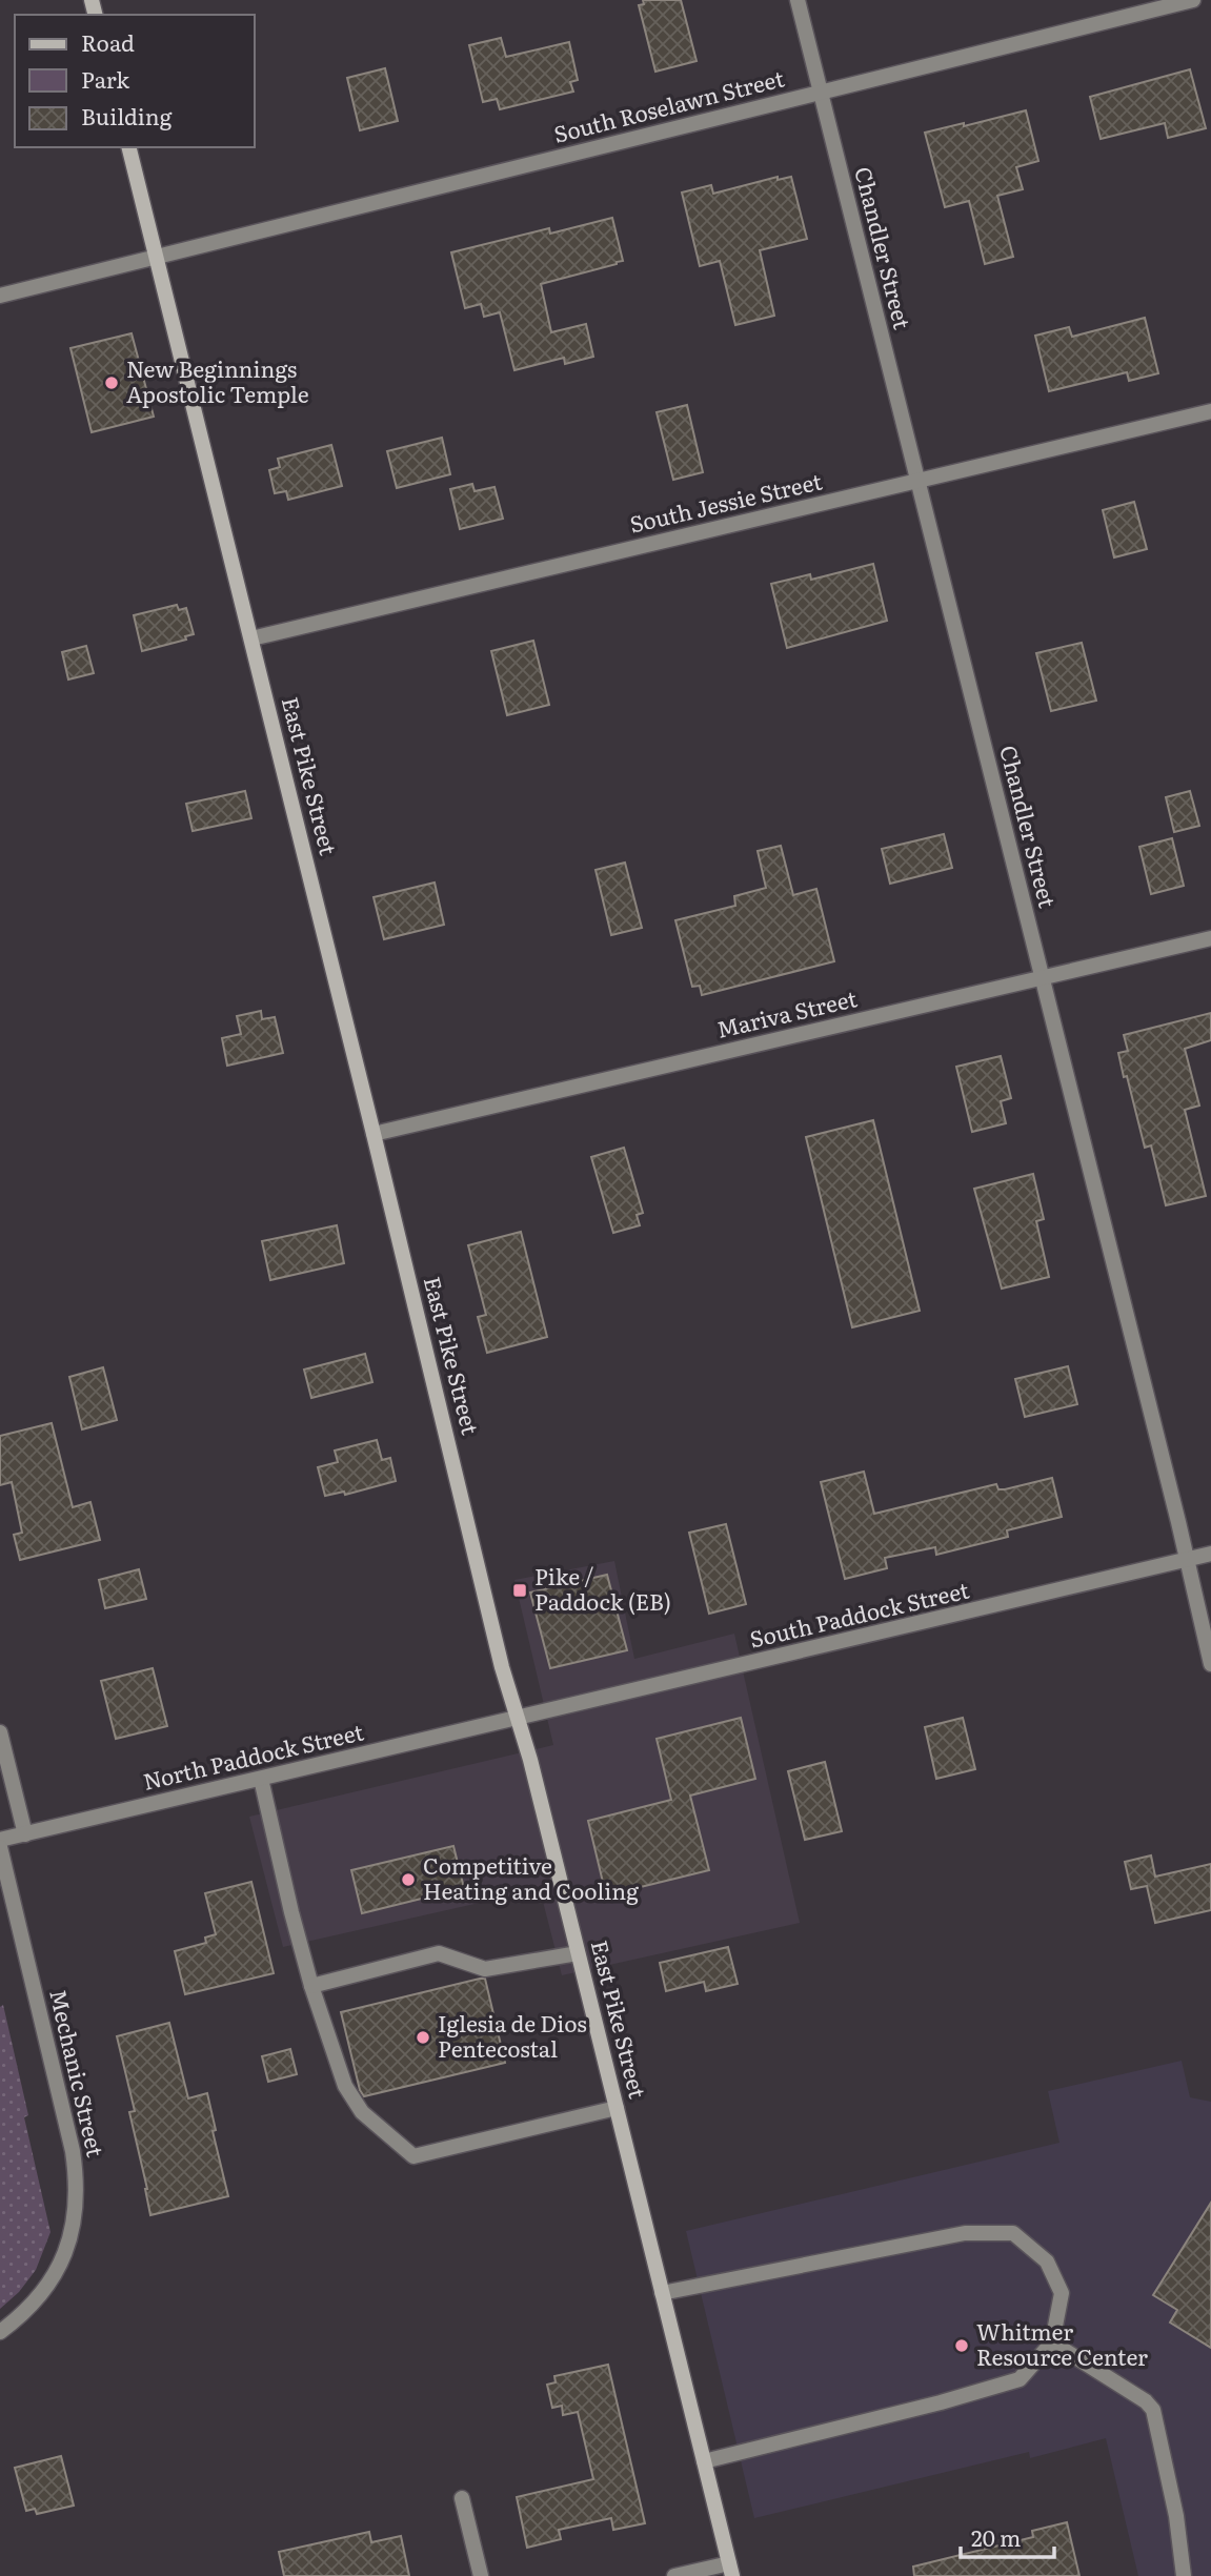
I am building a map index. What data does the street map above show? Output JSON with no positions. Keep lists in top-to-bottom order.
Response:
{
  "streets": {
    "street": [
      "South Roselawn Street",
      "Chandler Street",
      "South Jessie Street",
      "East Pike Street",
      "Mariva Street",
      "South Paddock Street",
      "North Paddock Street",
      "Mechanic Street"
    ]
  },
  "crossings": [
    ["South Roselawn Street", "Chandler Street"],
    ["South Roselawn Street", "East Pike Street"],
    ["Chandler Street", "South Jessie Street"],
    ["Chandler Street", "Mariva Street"],
    ["Chandler Street", "South Paddock Street"],
    ["South Jessie Street", "East Pike Street"],
    ["East Pike Street", "Mariva Street"],
    ["East Pike Street", "South Paddock Street"],
    ["East Pike Street", "North Paddock Street"],
    ["South Paddock Street", "North Paddock Street"]
  ],
  "places": {
    "other": [
      "New Beginnings Apostolic Temple",
      "Competitive Heating and Cooling",
      "Iglesia de Dios Pentecostal",
      "Whitmer Resource Center"
    ],
    "transit": ["Pike / Paddock (EB)"]
  },
  "legend": ["Road", "Park", "Building"],
  "scale_bar": "20 m"
}
